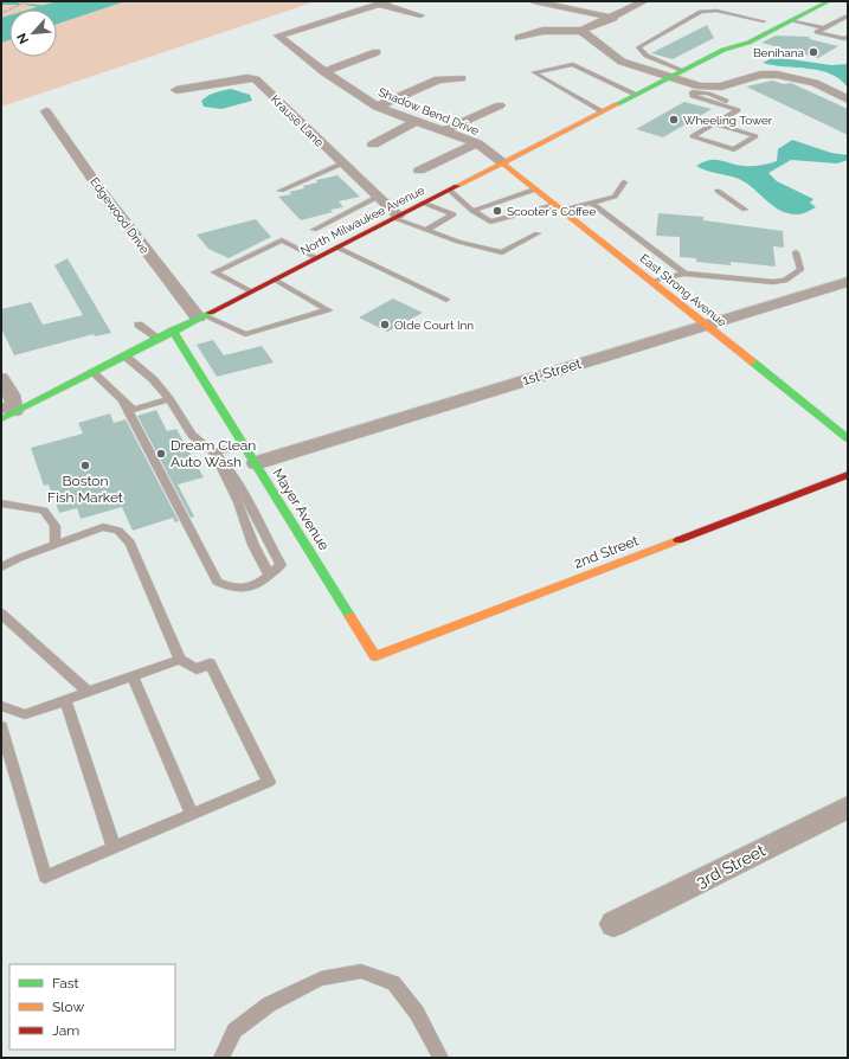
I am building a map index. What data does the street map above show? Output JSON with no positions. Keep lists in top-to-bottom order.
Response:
{
  "streets": {
    "main road": [
      "North Milwaukee Avenue",
      "East Strong Avenue",
      "Mayer Avenue",
      "2nd Street"
    ],
    "street": [
      "Shadow Bend Drive",
      "Krause Lane",
      "Edgewood Drive",
      "1st Street",
      "3rd Street"
    ]
  },
  "crossings": [
    ["Shadow Bend Drive", "North Milwaukee Avenue"],
    ["Shadow Bend Drive", "East Strong Avenue"],
    ["Krause Lane", "North Milwaukee Avenue"],
    ["Edgewood Drive", "North Milwaukee Avenue"],
    ["North Milwaukee Avenue", "East Strong Avenue"],
    ["North Milwaukee Avenue", "Mayer Avenue"],
    ["East Strong Avenue", "1st Street"],
    ["1st Street", "Mayer Avenue"],
    ["Mayer Avenue", "2nd Street"]
  ],
  "places": [
    "Benihana",
    "Wheeling Tower",
    "Scooter's Coffee",
    "Olde Court Inn",
    "Dream Clean Auto Wash",
    "Boston Fish Market"
  ],
  "legend": ["Fast", "Slow", "Jam"],
  "north": "bottom left"
}
